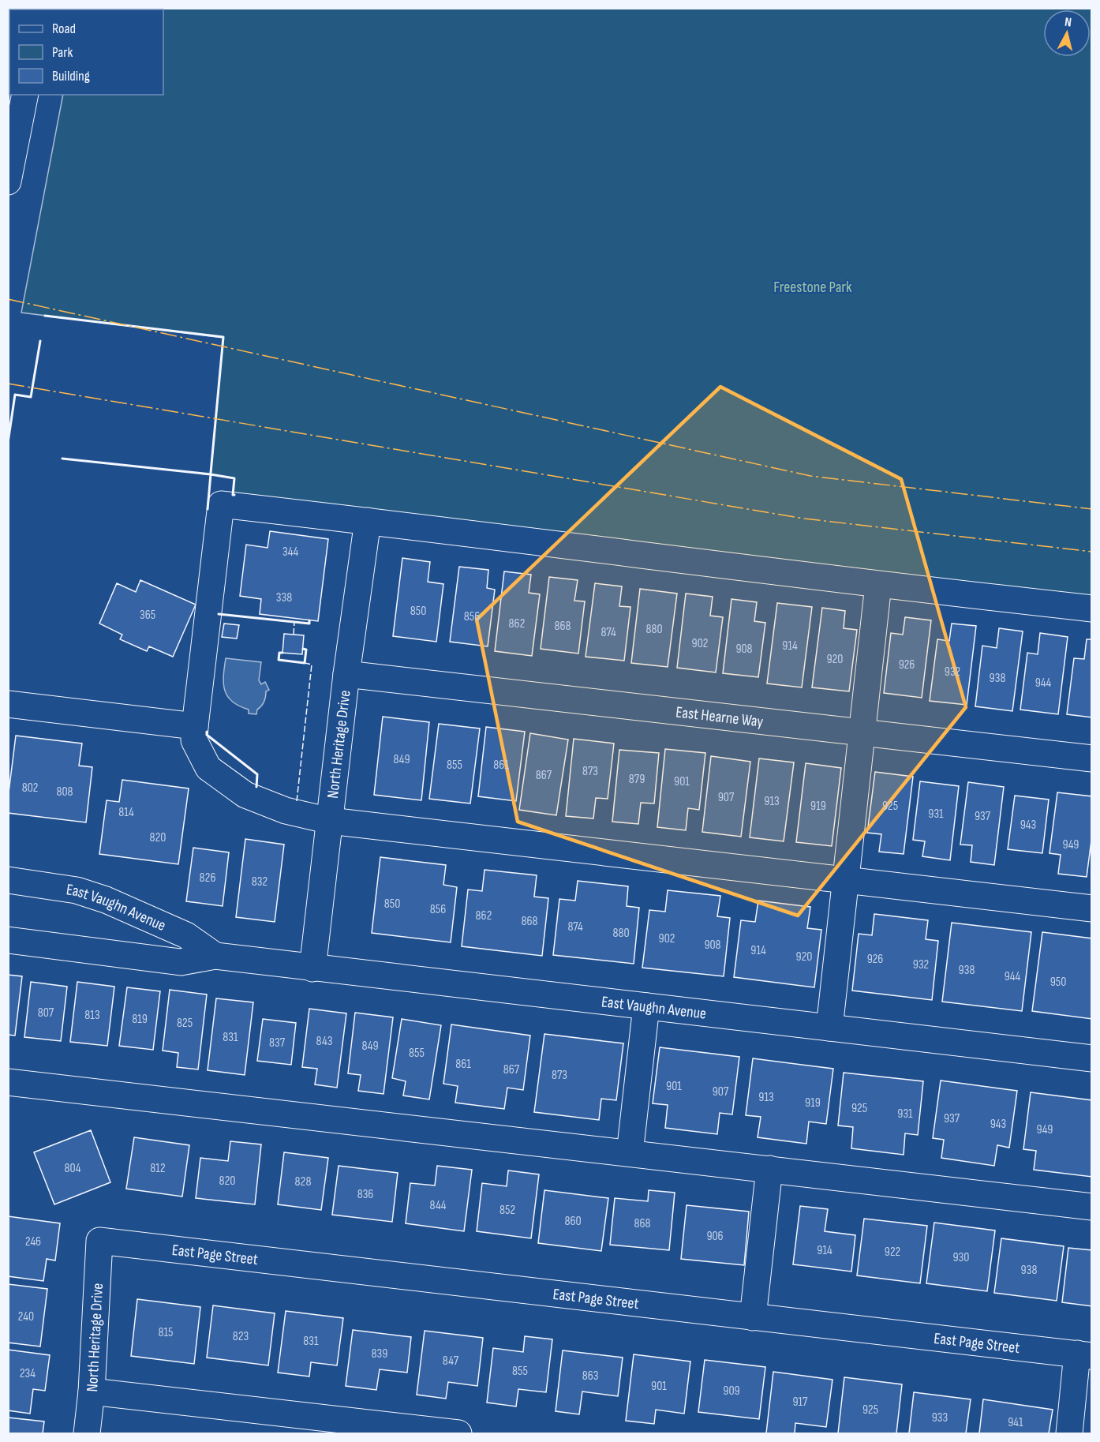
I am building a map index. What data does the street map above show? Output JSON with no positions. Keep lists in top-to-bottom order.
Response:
{
  "streets": {
    "street": [
      "East Hearne Way",
      "North Heritage Drive",
      "East Vaughn Avenue",
      "East Page Street"
    ]
  },
  "crossings": [
    ["East Hearne Way", "North Heritage Drive"],
    ["North Heritage Drive", "East Vaughn Avenue"],
    ["North Heritage Drive", "East Page Street"]
  ],
  "parks": ["Freestone Park"],
  "house_numbers": [
    "344",
    "338",
    "850",
    "365",
    "856",
    "862",
    "868",
    "880",
    "874",
    "902",
    "914",
    "908",
    "920",
    "926",
    "932",
    "938",
    "944",
    "849",
    "855",
    "861",
    "873",
    "867",
    "879",
    "901",
    "802",
    "808",
    "907",
    "913",
    "919",
    "925",
    "814",
    "931",
    "937",
    "943",
    "820",
    "949",
    "826",
    "832",
    "850",
    "856",
    "862",
    "868",
    "874",
    "880",
    "902",
    "908",
    "914",
    "920",
    "926",
    "932",
    "938",
    "944",
    "950",
    "807",
    "813",
    "819",
    "825",
    "831",
    "843",
    "837",
    "849",
    "855",
    "861",
    "867",
    "873",
    "901",
    "907",
    "913",
    "919",
    "925",
    "931",
    "937",
    "943",
    "949",
    "804",
    "812",
    "820",
    "828",
    "836",
    "844",
    "852",
    "860",
    "868",
    "906",
    "246",
    "914",
    "922",
    "930",
    "938",
    "240",
    "815",
    "823",
    "831",
    "839",
    "847",
    "855",
    "234",
    "863",
    "901",
    "909",
    "917",
    "925",
    "933",
    "941"
  ],
  "legend": ["Road", "Park", "Building"],
  "north": "top"
}
